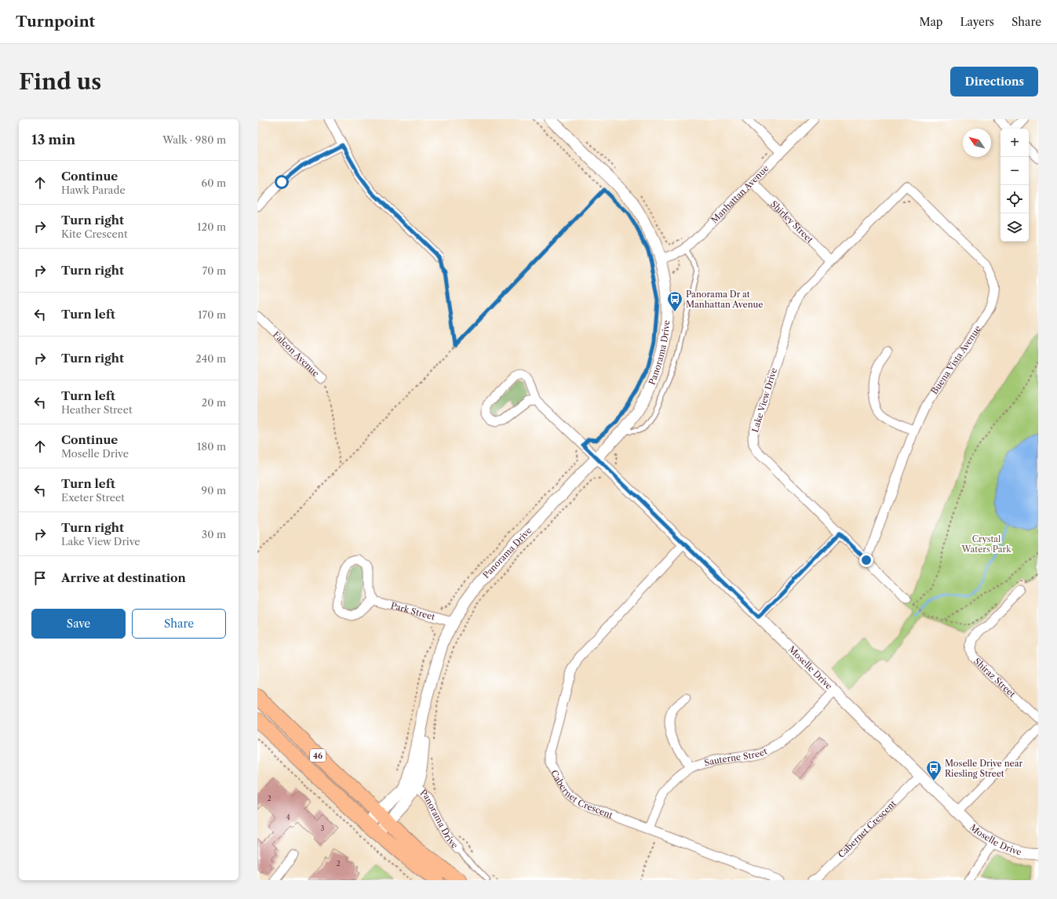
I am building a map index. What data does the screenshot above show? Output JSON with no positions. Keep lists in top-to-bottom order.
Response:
{
  "streets": {
    "main road": ["46"],
    "street": [
      "Manhattan Avenue",
      "Shirley Street",
      "Panorama Drive",
      "Falcon Avenue",
      "Buena Vista Avenue",
      "Lake View Drive",
      "Park Street",
      "Moselle Drive",
      "Shiraz Street",
      "Sauterne Street",
      "Cabernet Crescent"
    ]
  },
  "crossings": [
    ["Manhattan Avenue", "Shirley Street"],
    ["Manhattan Avenue", "Panorama Drive"],
    ["Shirley Street", "Lake View Drive"],
    ["Panorama Drive", "Park Street"],
    ["Panorama Drive", "Moselle Drive"],
    ["Panorama Drive", "46"],
    ["Buena Vista Avenue", "Lake View Drive"],
    ["Moselle Drive", "Sauterne Street"],
    ["Moselle Drive", "Cabernet Crescent"],
    ["Sauterne Street", "Cabernet Crescent"]
  ],
  "parks": ["Crystal Waters Park"],
  "places": {
    "bus stop": ["Panorama Dr at Manhattan Avenue", "Moselle Drive near Riesling Street"]
  },
  "house_numbers": [
    "2",
    "4",
    "3",
    "2"
  ],
  "north": "top left",
  "page": {
    "header": "Turnpoint",
    "nav": ["Map", "Layers", "Share"],
    "buttons": [
      "Directions",
      ["Save", "Share"]
    ],
    "title": "Find us",
    "heading": ["13 min", "Walk · 980 m"],
    "map_buttons": ["+", "−"],
    "list": [
      ["Continue", "Hawk Parade", "60 m"],
      ["Turn right", "Kite Crescent", "120 m"],
      ["Turn right", "70 m"],
      ["Turn left", "170 m"],
      ["Turn right", "240 m"],
      ["Turn left", "Heather Street", "20 m"],
      ["Continue", "Moselle Drive", "180 m"],
      ["Turn left", "Exeter Street", "90 m"],
      ["Turn right", "Lake View Drive", "30 m"],
      "Arrive at destination"
    ]
  }
}
